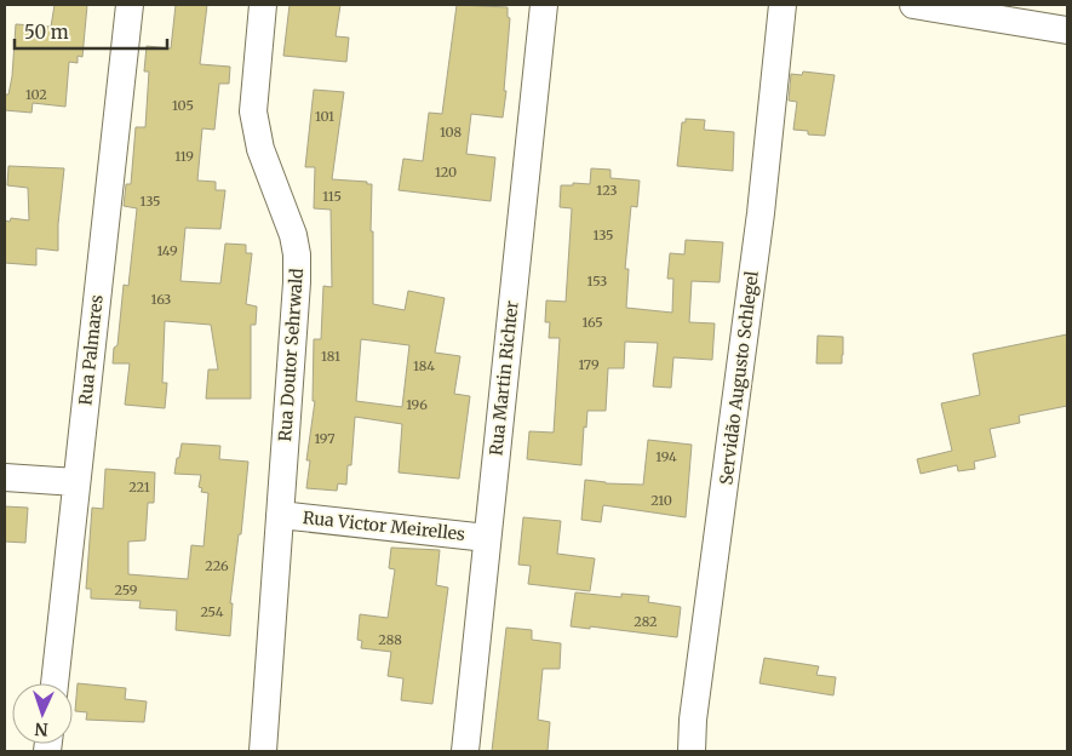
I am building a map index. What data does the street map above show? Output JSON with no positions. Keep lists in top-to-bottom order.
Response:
{
  "streets": {
    "street": [
      "Rua Palmares",
      "Rua Doutor Sehrwald",
      "Rua Martin Richter",
      "Servidão Augusto Schlegel",
      "Rua Victor Meirelles"
    ]
  },
  "crossings": [
    ["Rua Doutor Sehrwald", "Rua Victor Meirelles"],
    ["Rua Martin Richter", "Rua Victor Meirelles"]
  ],
  "house_numbers": [
    "102",
    "105",
    "101",
    "108",
    "119",
    "120",
    "123",
    "115",
    "135",
    "135",
    "149",
    "153",
    "163",
    "165",
    "181",
    "179",
    "184",
    "196",
    "197",
    "194",
    "221",
    "210",
    "226",
    "259",
    "254",
    "282",
    "288"
  ],
  "scale_bar": "50 m",
  "north": "bottom"
}
